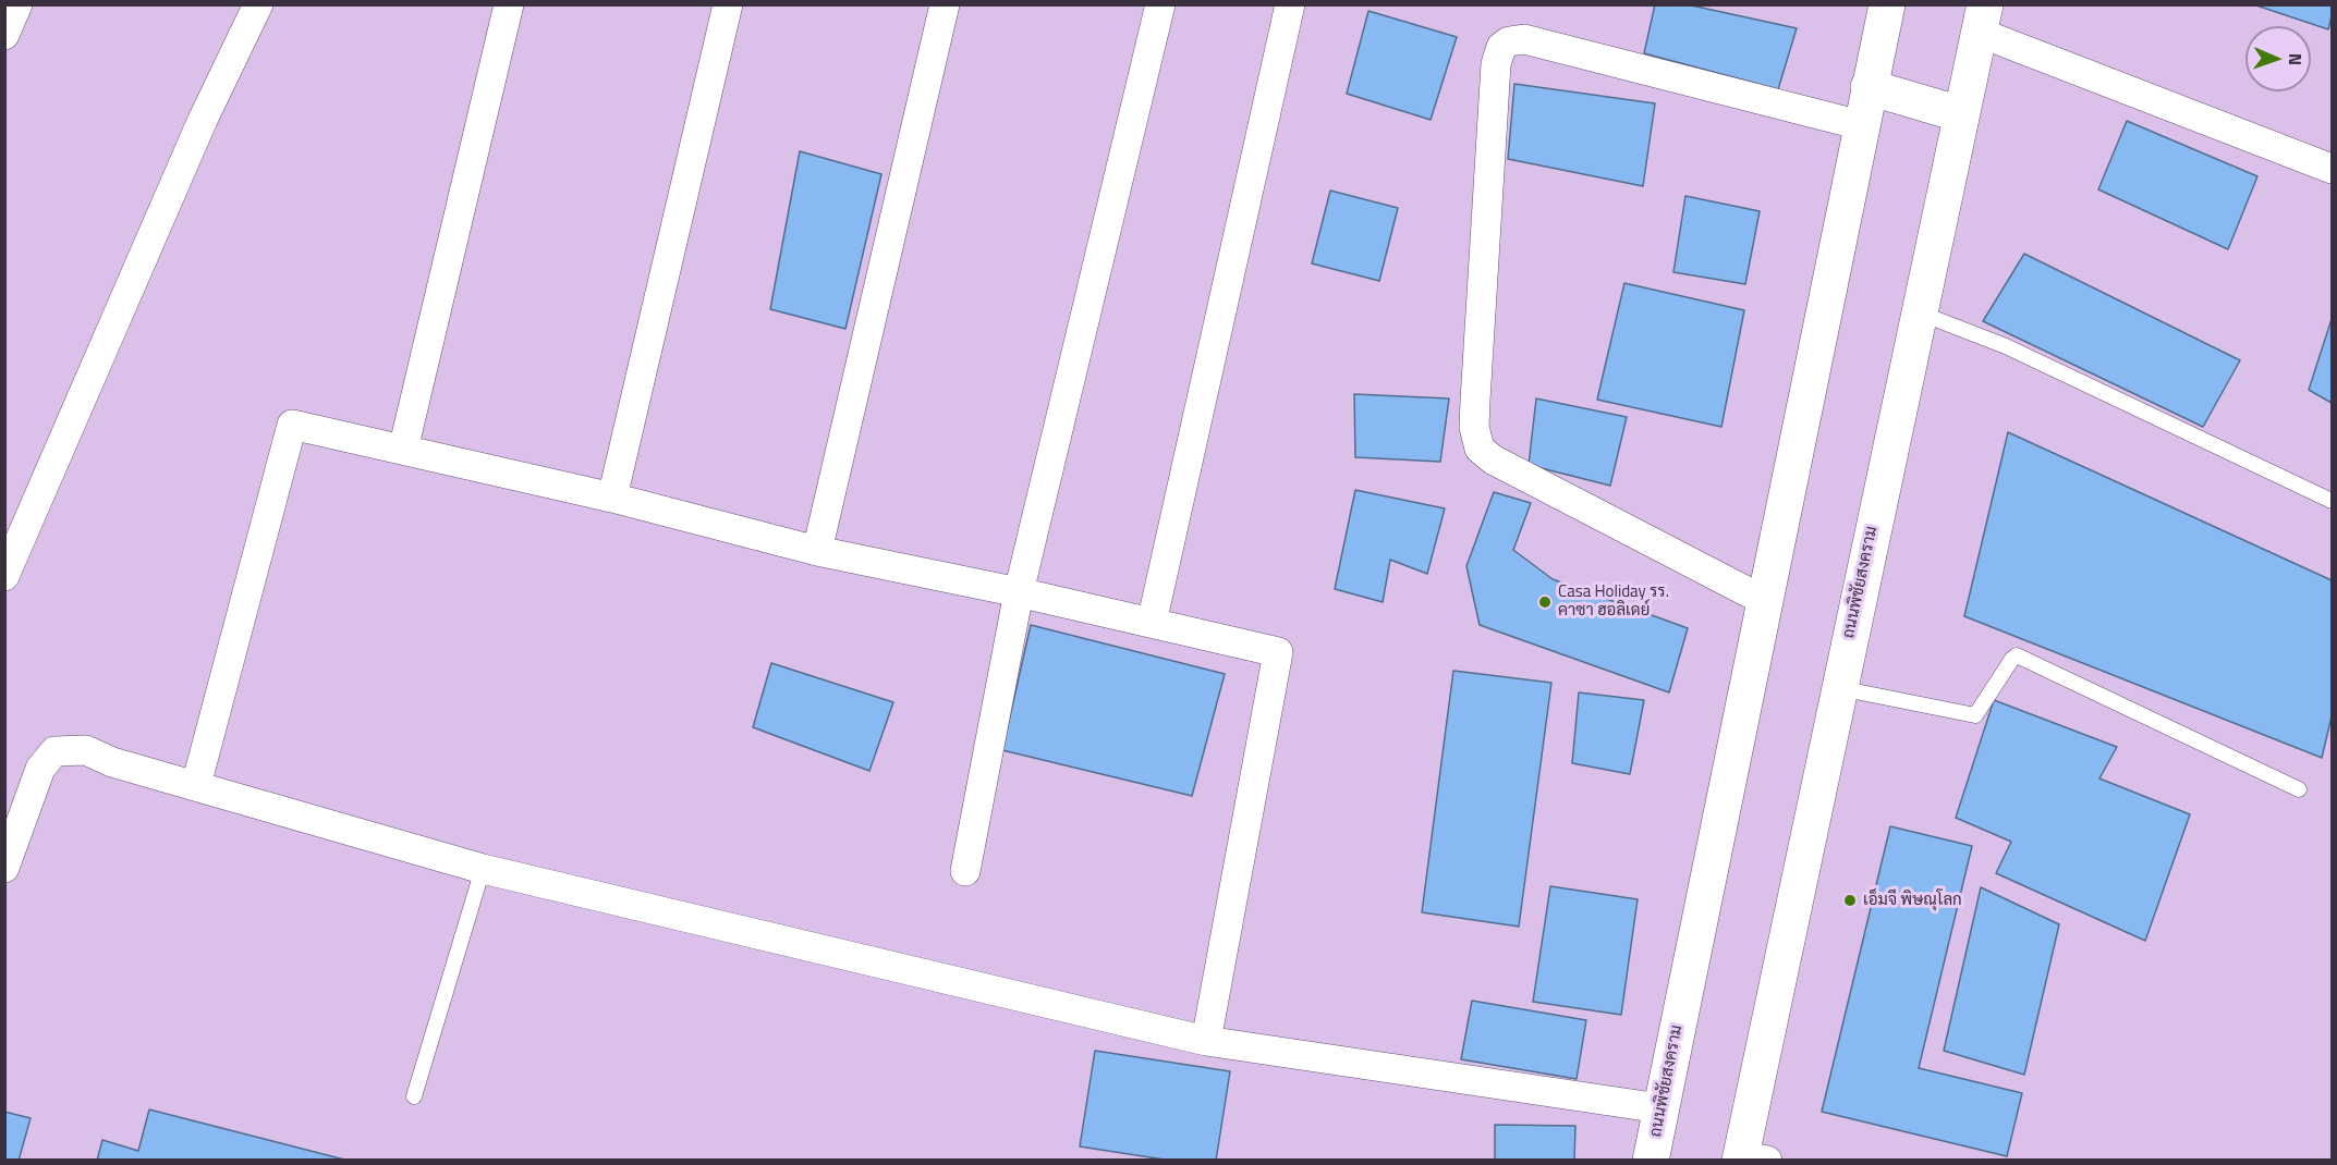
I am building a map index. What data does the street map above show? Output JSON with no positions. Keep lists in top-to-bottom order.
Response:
{
  "streets": {
    "main road": ["ถนนพิชัยสงคราม"]
  },
  "places": ["Casa Holiday รร. คาซา ฮอลิเดย์", "เอ็มจี พิษณุโลก"],
  "north": "right"
}
